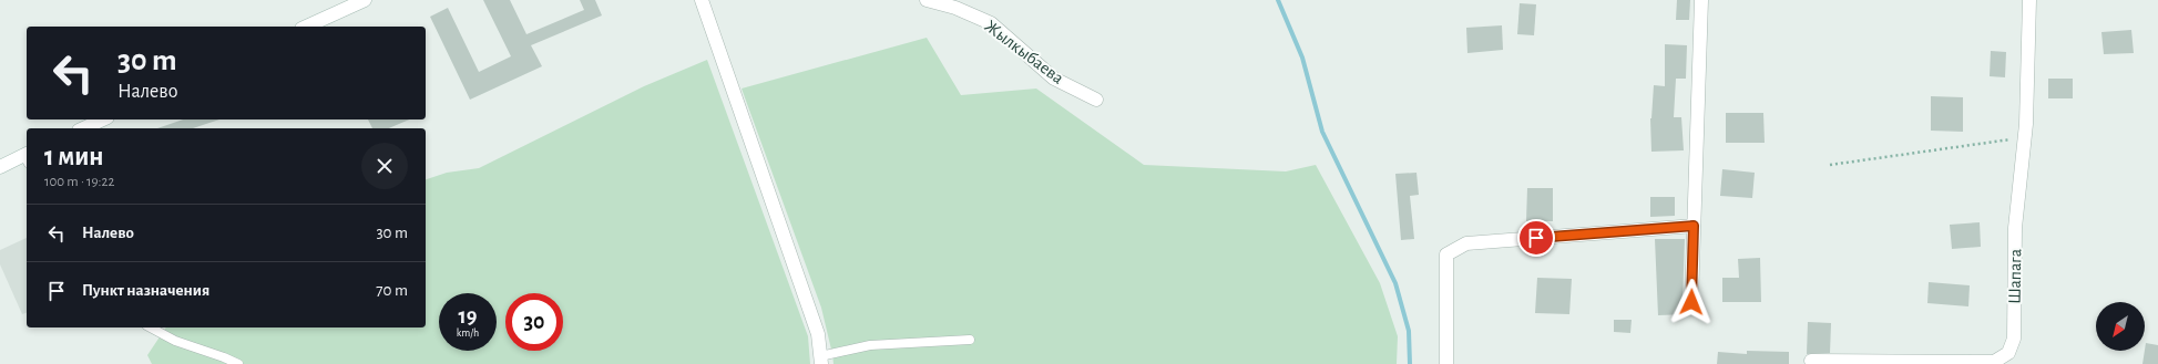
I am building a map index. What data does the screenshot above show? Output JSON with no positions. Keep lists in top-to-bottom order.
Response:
{
  "streets": {
    "street": ["Жылкыбаева", "Шапага"]
  },
  "north": "bottom left",
  "page": {
    "turn": ["30 m", "Налево"],
    "heading": ["1 мин", "100 m · 19:22"],
    "list": [
      {
        "name": "Налево",
        "value": "30 m"
      },
      {
        "name": "Пункт назначения",
        "value": "70 m"
      }
    ],
    "speed": "19 km/h",
    "limit": "30"
  }
}
